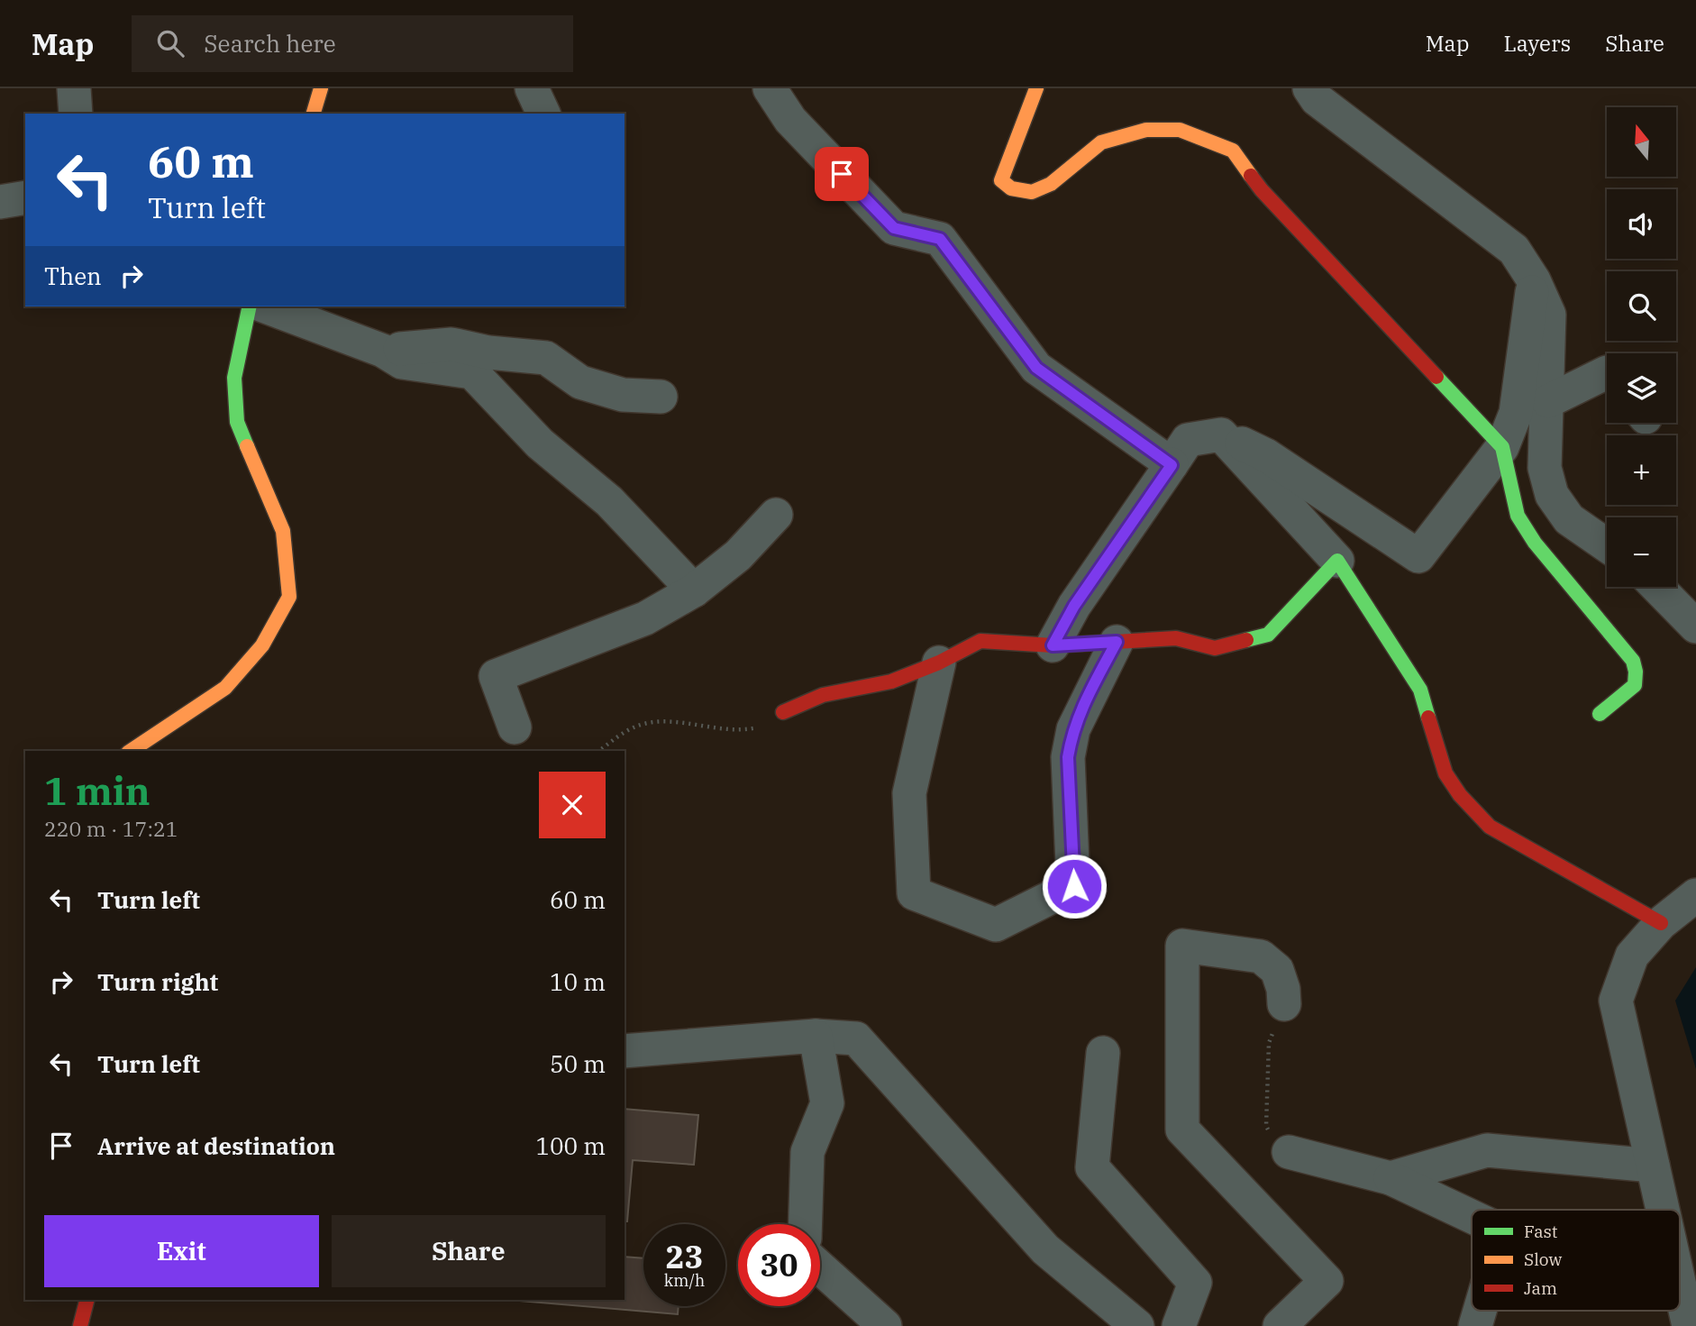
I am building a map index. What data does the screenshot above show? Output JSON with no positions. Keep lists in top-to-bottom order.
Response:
{
  "legend": ["Fast", "Slow", "Jam"],
  "north": "top",
  "page": {
    "header": "Map",
    "search": "Search here",
    "nav": ["Map", "Layers", "Share"],
    "map_buttons": ["+", "−"],
    "turn": ["60 m", "Turn left"],
    "then": "Then",
    "heading": ["1 min", "220 m · 17:21"],
    "list": [
      {
        "name": "Turn left",
        "value": "60 m"
      },
      {
        "name": "Turn right",
        "value": "10 m"
      },
      {
        "name": "Turn left",
        "value": "50 m"
      },
      {
        "name": "Arrive at destination",
        "value": "100 m"
      }
    ],
    "buttons": ["Exit", "Share"],
    "speed": "23 km/h",
    "limit": "30"
  }
}
